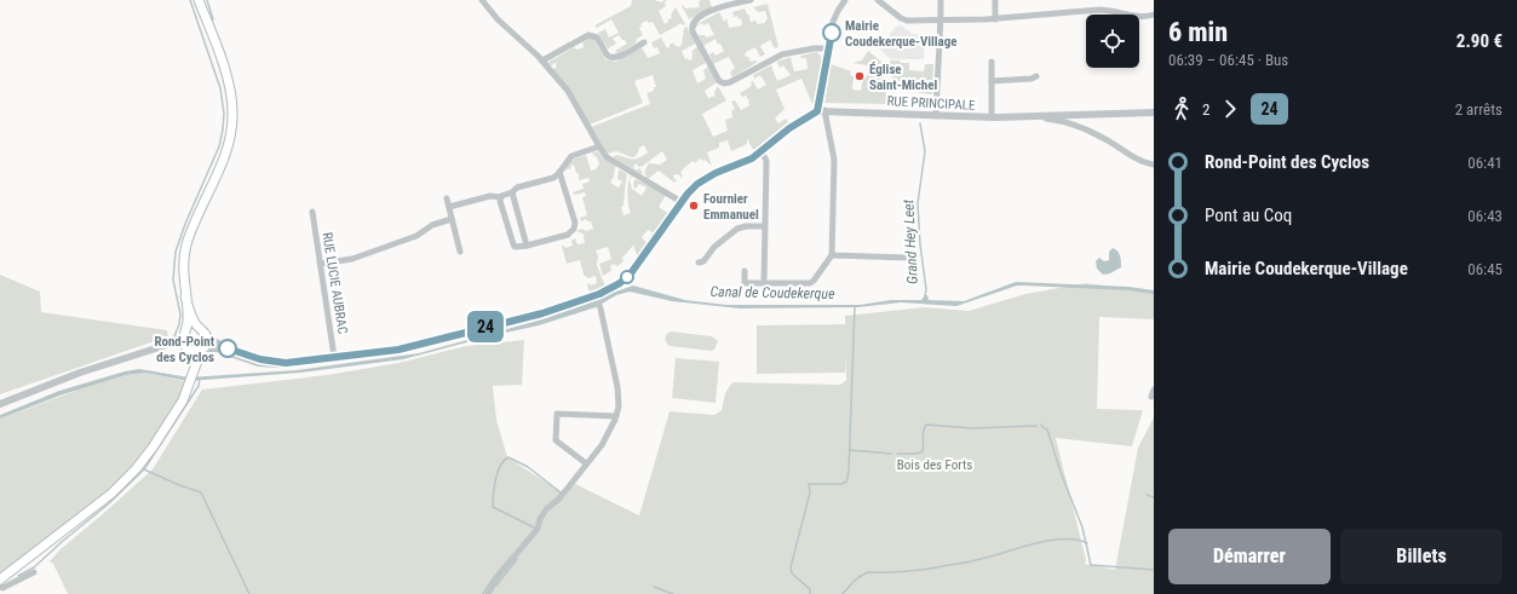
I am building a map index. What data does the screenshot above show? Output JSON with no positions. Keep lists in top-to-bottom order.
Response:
{
  "streets": {
    "street": ["RUE PRINCIPALE", "RUE LUCIE AUBRAC"]
  },
  "water": ["Grand Hey Leet", "Canal de Coudekerque"],
  "parks": ["Bois des Forts"],
  "places": [
    "Mairie Coudekerque-Village",
    "Église Saint-Michel",
    "Fournier Emmanuel",
    "Rond-Point des Cyclos"
  ],
  "lines": ["bus line 24"],
  "page": {
    "on_map": "24",
    "heading": ["6 min", "06:39 – 06:45 · Bus", "2.90 €"],
    "legs": ["2", "24", "2 arrêts"],
    "list": [
      {
        "name": "Rond-Point des Cyclos",
        "value": "06:41"
      },
      {
        "name": "Pont au Coq",
        "value": "06:43"
      },
      {
        "name": "Mairie Coudekerque-Village",
        "value": "06:45"
      }
    ],
    "buttons": ["Démarrer", "Billets"]
  }
}
